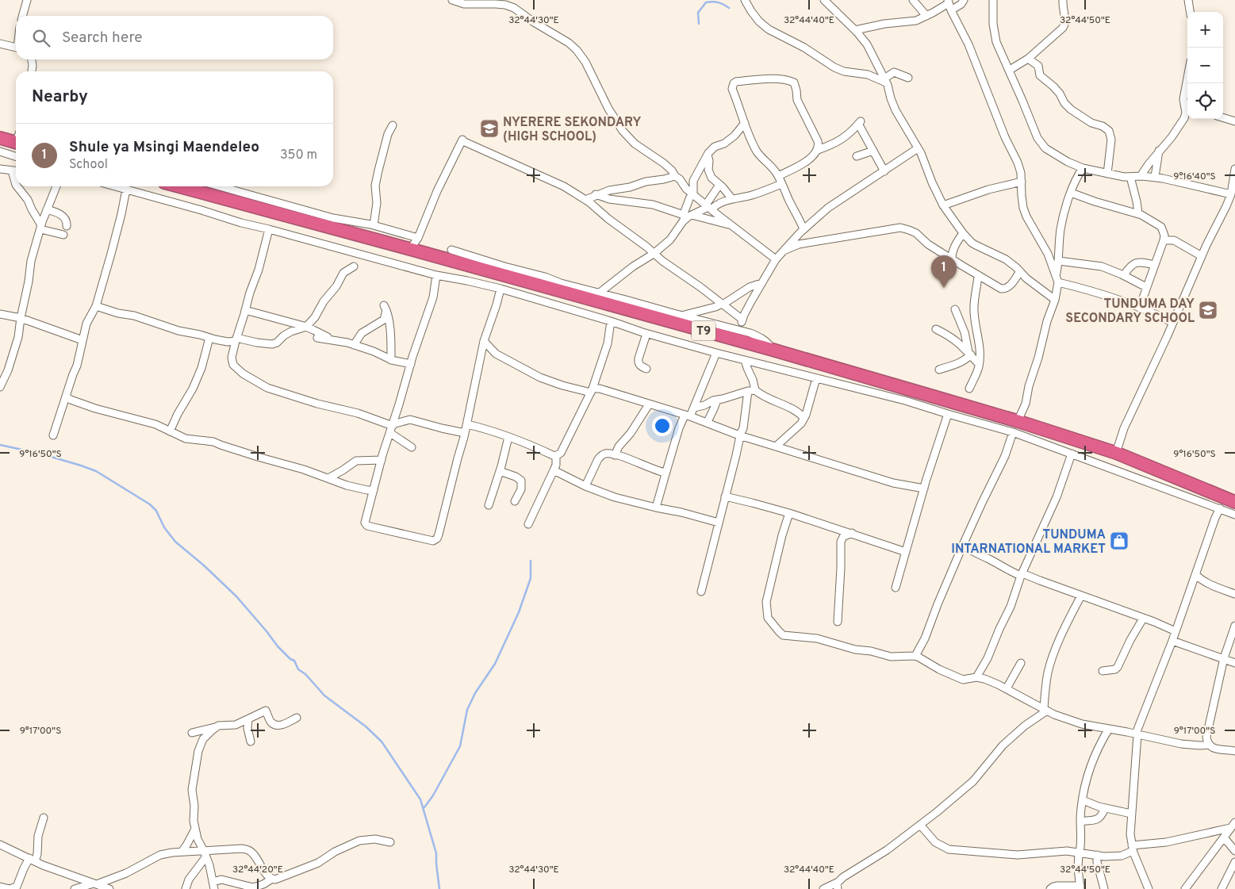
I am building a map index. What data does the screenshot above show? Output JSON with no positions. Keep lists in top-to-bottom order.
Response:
{
  "streets": {
    "highway": ["T9"]
  },
  "places": {
    "school or university": ["NYERERE SEKONDARY (HIGH SCHOOL)", "TUNDUMA DAY SECONDARY SCHOOL"],
    "shop": ["TUNDUMA INTARNATIONAL MARKET"]
  },
  "page": {
    "map_buttons": ["+", "−"],
    "search": "Search here",
    "heading": "Nearby",
    "list": [
      {
        "mark": "1",
        "name": "Shule ya Msingi Maendeleo",
        "note": "School",
        "value": "350 m"
      }
    ],
    "pins": "1"
  },
  "coordinates": [
    "32°44'30\"E",
    "32°44'40\"E",
    "32°44'50\"E",
    "9°16'40\"S",
    "9°16'50\"S",
    "9°17'00\"S",
    "32°44'20\"E"
  ]
}
